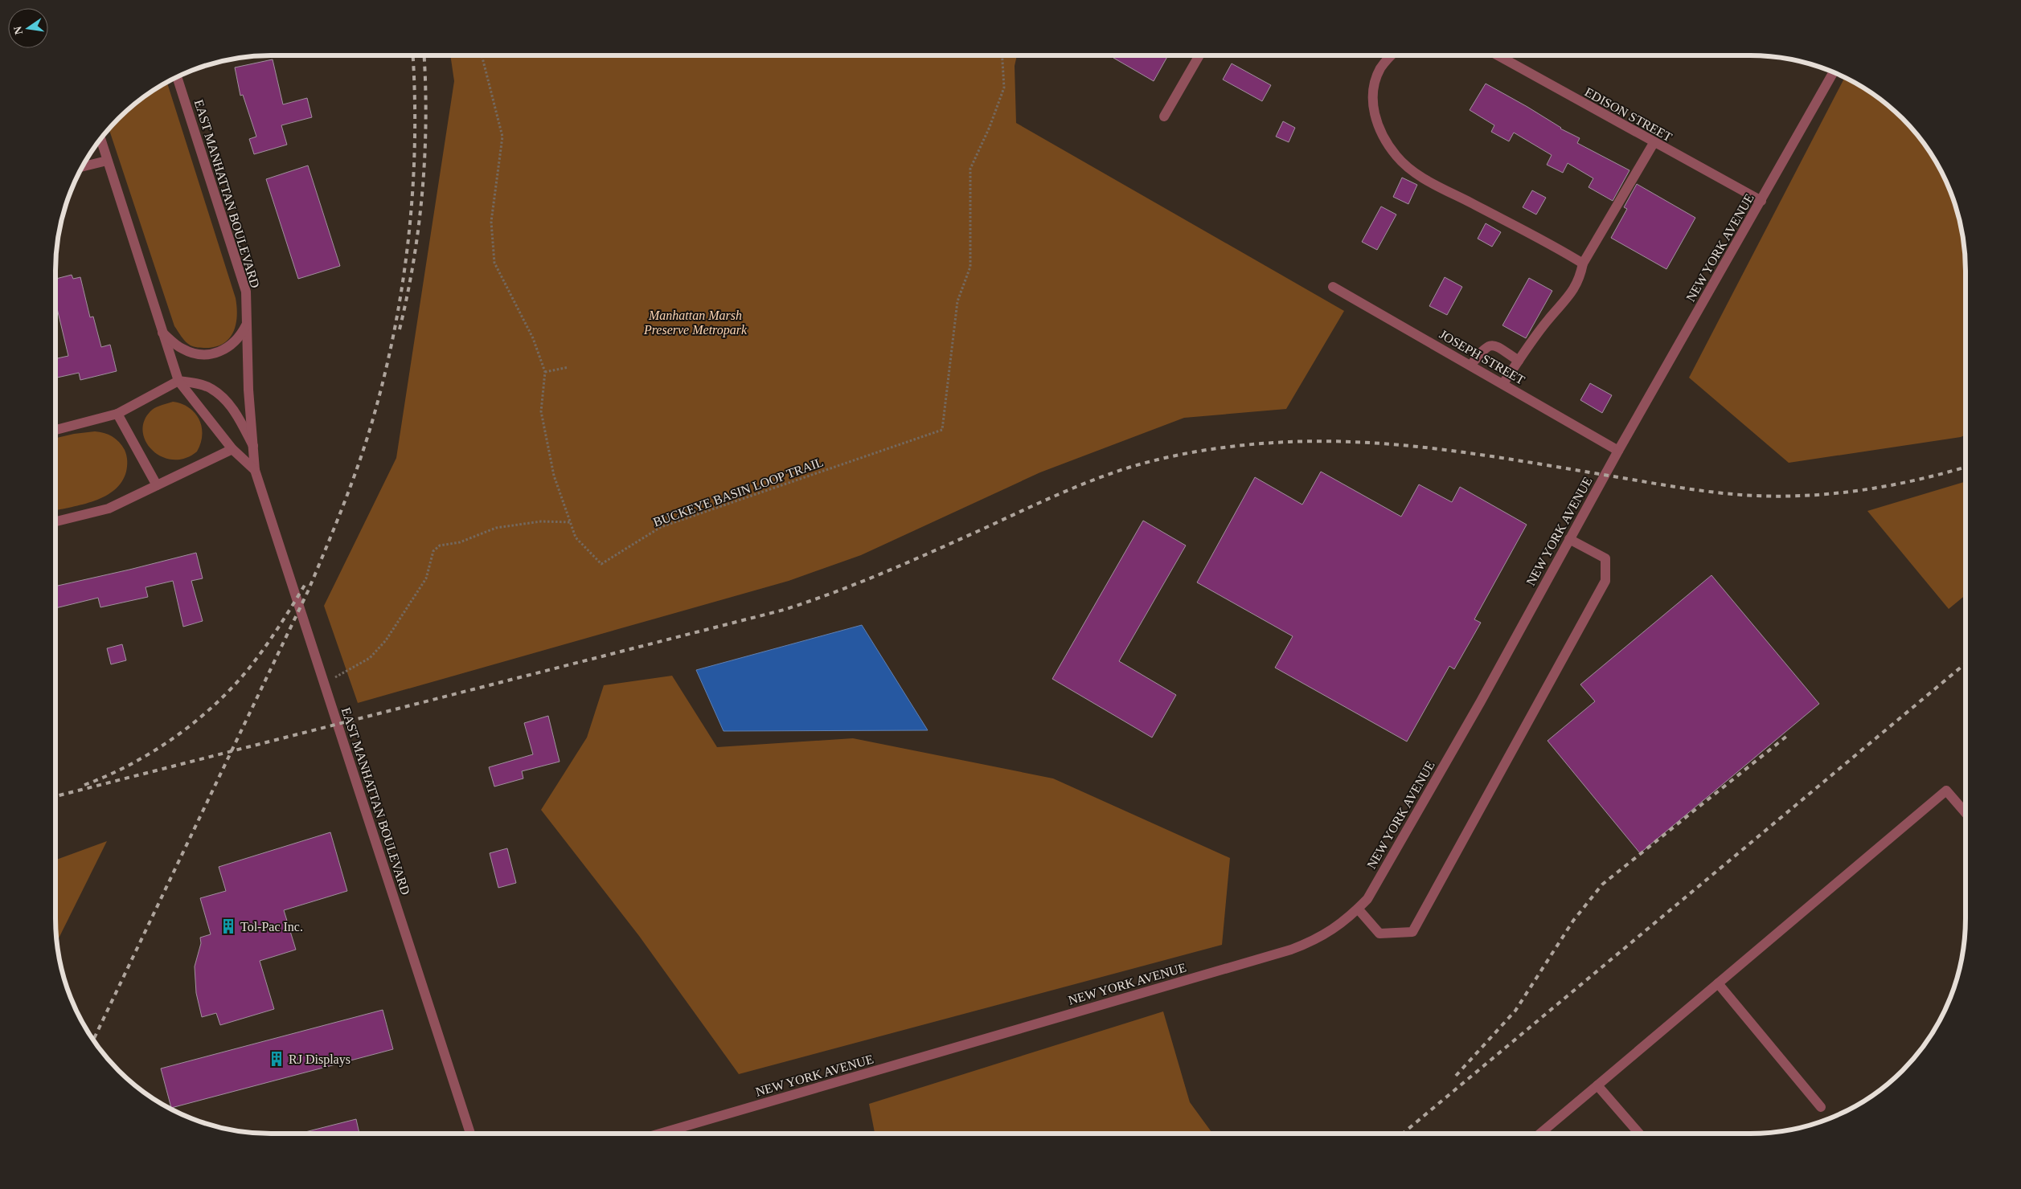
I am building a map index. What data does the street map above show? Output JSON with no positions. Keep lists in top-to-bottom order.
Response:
{
  "streets": {
    "street": [
      "EDISON STREET",
      "EAST MANHATTAN BOULEVARD",
      "NEW YORK AVENUE",
      "JOSEPH STREET"
    ],
    "path": ["BUCKEYE BASIN LOOP TRAIL"]
  },
  "crossings": [
    ["EDISON STREET", "NEW YORK AVENUE"],
    ["NEW YORK AVENUE", "JOSEPH STREET"]
  ],
  "parks": ["Manhattan Marsh Preserve Metropark"],
  "places": {
    "building": ["Tol-Pac Inc.", "RJ Displays"]
  },
  "north": "left"
}
